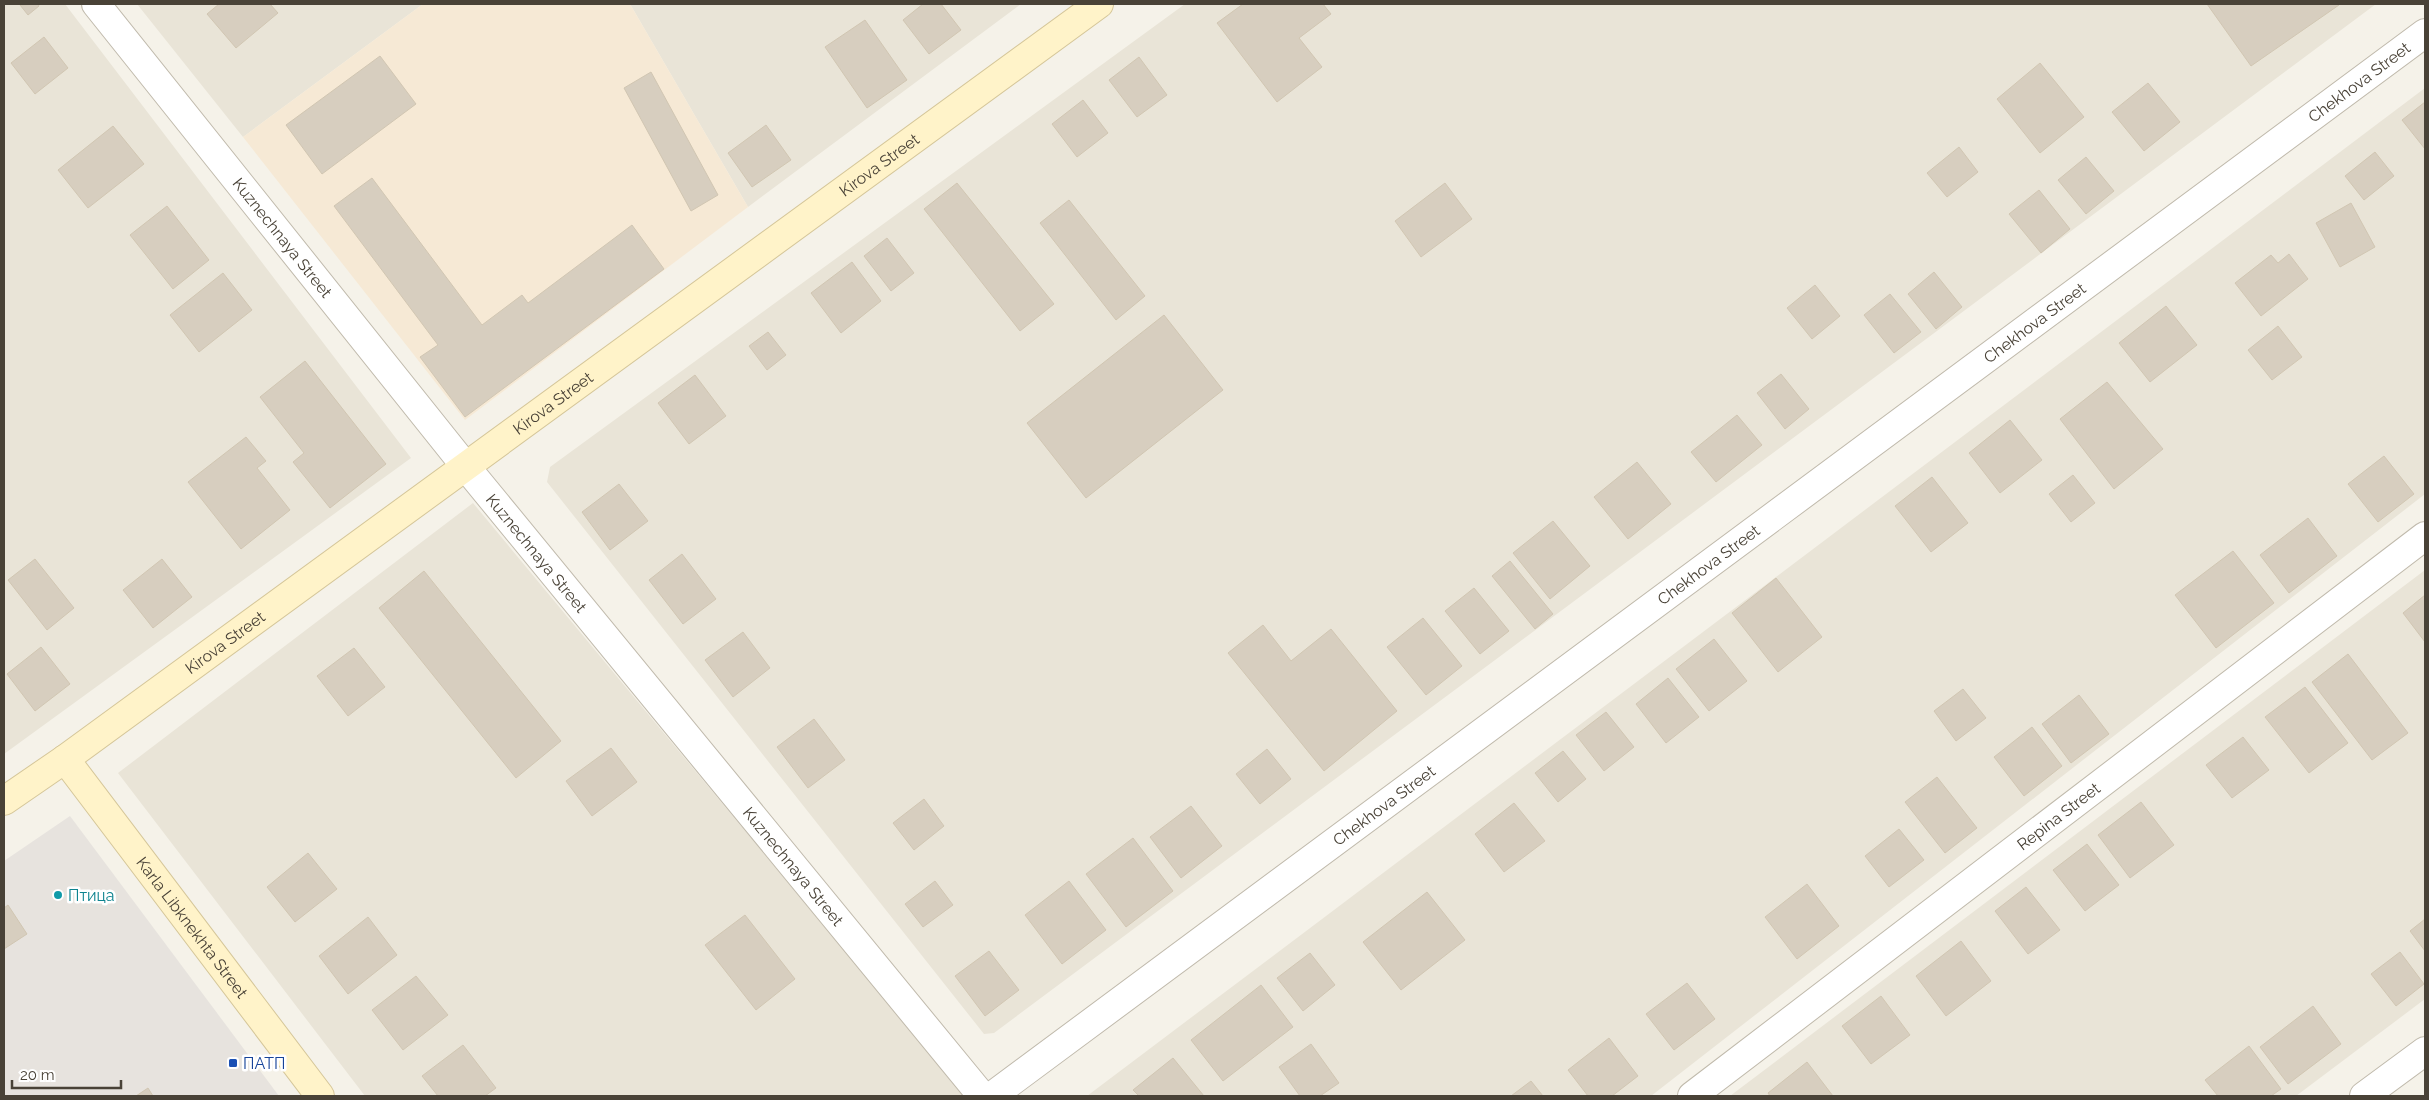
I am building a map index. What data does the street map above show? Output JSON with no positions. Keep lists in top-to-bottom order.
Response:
{
  "streets": {
    "main road": ["Kirova Street", "Karla Libknekhta Street"],
    "street": ["Chekhova Street", "Kuznechnaya Street", "Repina Street"]
  },
  "crossings": [
    ["Kirova Street", "Kuznechnaya Street"],
    ["Kirova Street", "Karla Libknekhta Street"]
  ],
  "places": {
    "other": ["Птица"],
    "transit": ["ПАТП"]
  },
  "scale_bar": "20 m"
}
